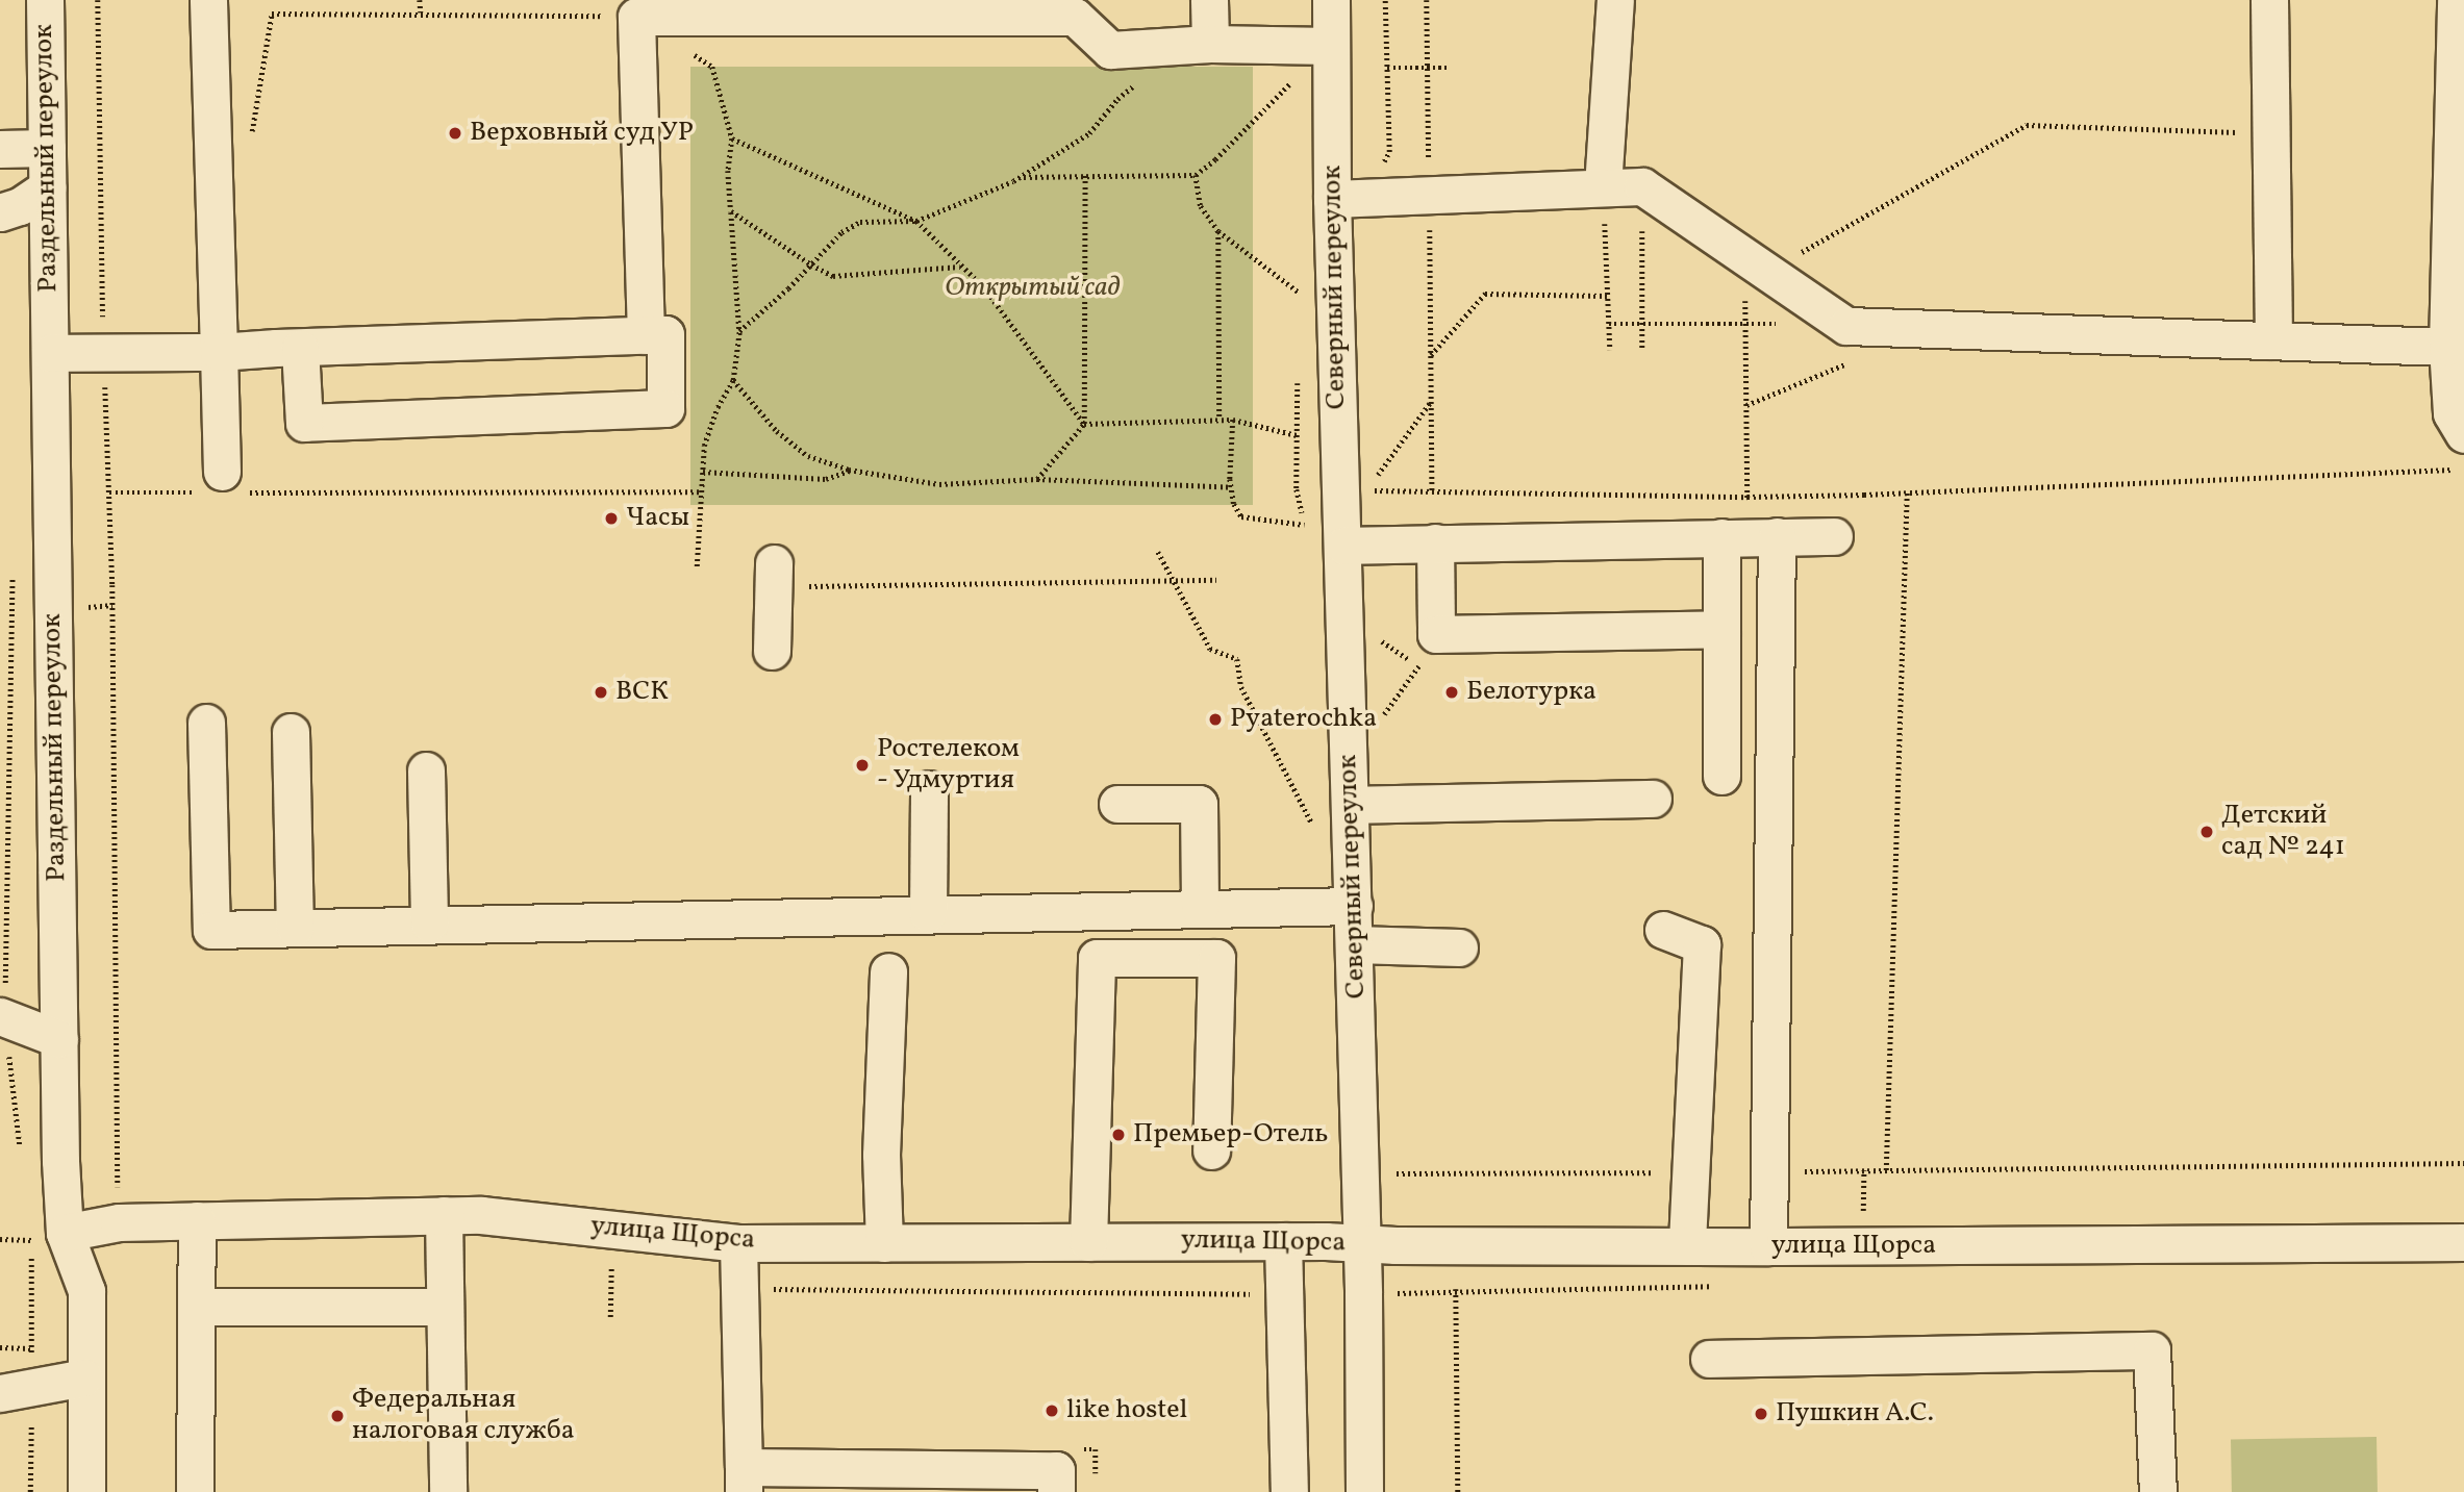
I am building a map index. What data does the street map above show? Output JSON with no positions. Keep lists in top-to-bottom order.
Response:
{
  "streets": {
    "street": ["Раздельный переулок", "Северный переулок", "улица Щорса"]
  },
  "crossings": [
    ["Раздельный переулок", "улица Щорса"],
    ["Северный переулок", "улица Щорса"]
  ],
  "parks": ["Открытый сад"],
  "places": [
    "Верховный суд УР",
    "Часы",
    "ВСК",
    "Белотурка",
    "Pyaterochka",
    "Ростелеком - Удмуртия",
    "Детский сад № 241",
    "Премьер-Отель",
    "like hostel",
    "Пушкин А.С.",
    "Федеральная налоговая служба"
  ]
}
